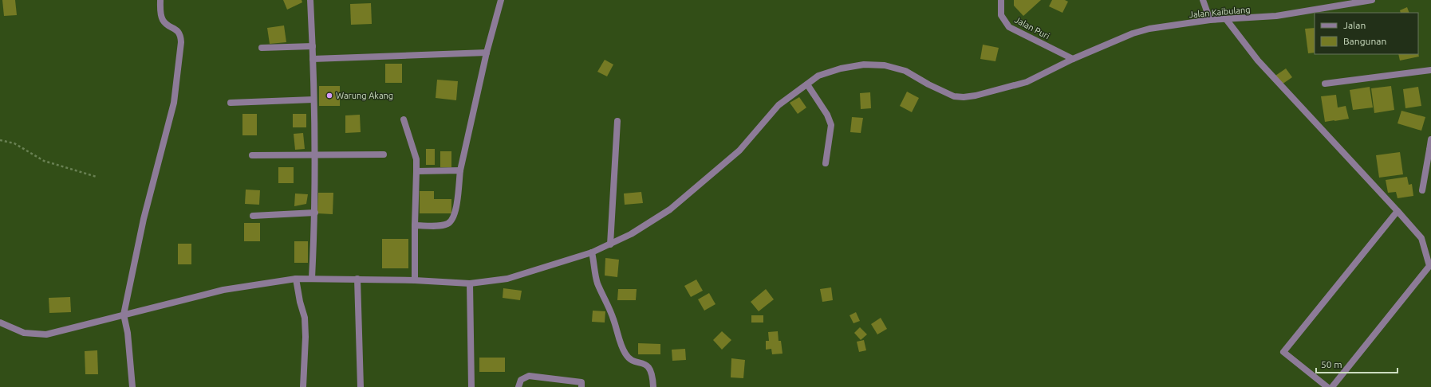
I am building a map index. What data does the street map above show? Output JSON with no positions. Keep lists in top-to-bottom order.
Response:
{
  "streets": {
    "street": ["Jalan Kaibulang", "Jalan Puri"]
  },
  "crossings": [
    ["Jalan Kaibulang", "Jalan Puri"]
  ],
  "places": ["Warung Akang"],
  "legend": ["Jalan", "Bangunan"],
  "scale_bar": "50 m"
}
